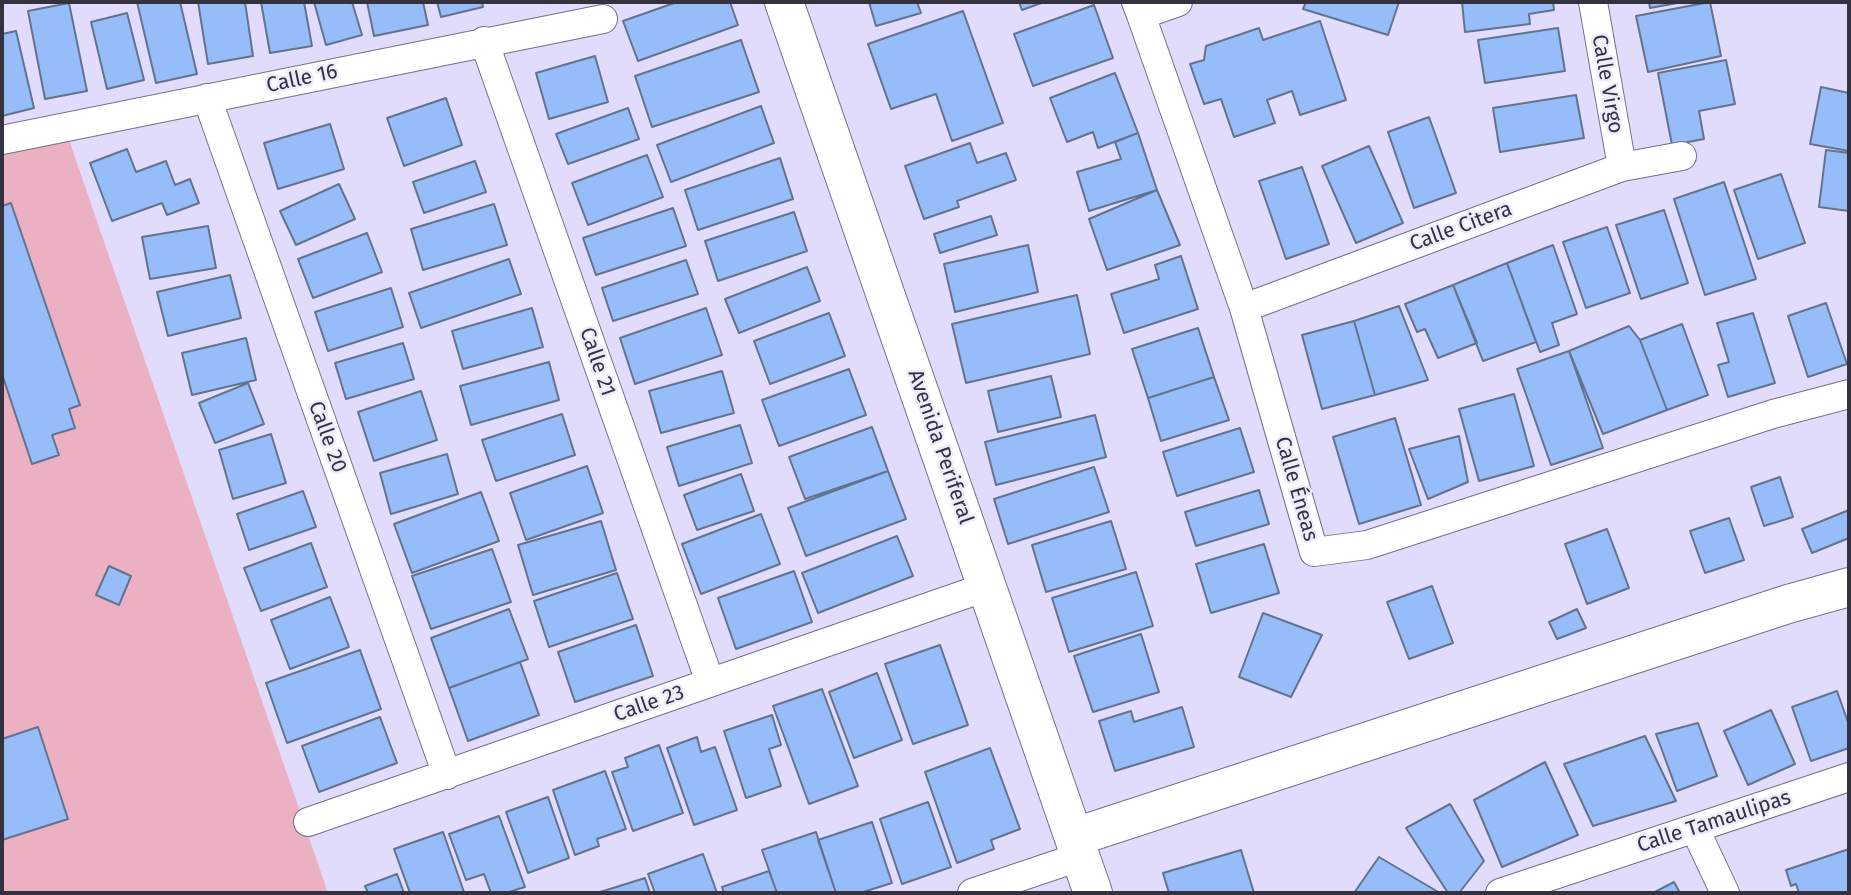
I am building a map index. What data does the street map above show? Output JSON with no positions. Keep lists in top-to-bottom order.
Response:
{
  "streets": {
    "street": [
      "Calle 16",
      "Calle Virgo",
      "Calle Citera",
      "Calle 21",
      "Calle 20",
      "Avenida Periferal",
      "Calle Éneas",
      "Calle 23",
      "Calle Tamaulipas"
    ]
  },
  "crossings": [
    ["Calle 16", "Calle 21"],
    ["Calle 16", "Calle 20"],
    ["Calle Virgo", "Calle Citera"],
    ["Calle Citera", "Calle Éneas"],
    ["Calle 21", "Calle 23"],
    ["Calle 20", "Calle 23"],
    ["Avenida Periferal", "Calle 23"]
  ]
}
